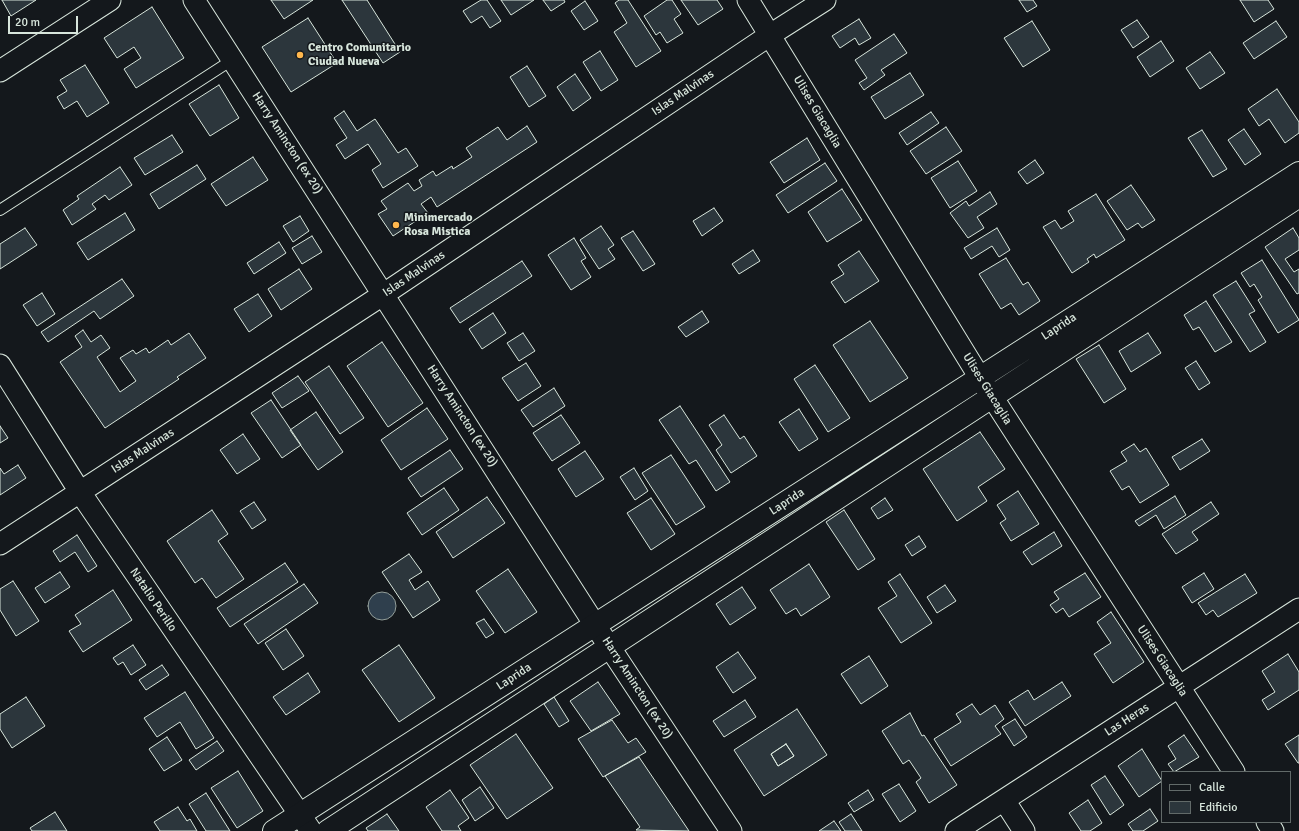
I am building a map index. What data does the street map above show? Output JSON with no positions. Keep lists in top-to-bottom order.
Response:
{
  "streets": {
    "main road": ["Laprida"],
    "street": [
      "Islas Malvinas",
      "Ulises Giacaglia",
      "Harry Amincton (ex 20)",
      "Natalio Perillo",
      "Las Heras"
    ]
  },
  "crossings": [
    ["Islas Malvinas", "Ulises Giacaglia"],
    ["Islas Malvinas", "Harry Amincton (ex 20)"],
    ["Islas Malvinas", "Natalio Perillo"],
    ["Ulises Giacaglia", "Laprida"],
    ["Ulises Giacaglia", "Las Heras"],
    ["Harry Amincton (ex 20)", "Laprida"],
    ["Laprida", "Natalio Perillo"]
  ],
  "places": ["Centro Comunitario Ciudad Nueva", "Minimercado Rosa Mistica"],
  "legend": ["Calle", "Edificio"],
  "scale_bar": "20 m"
}
